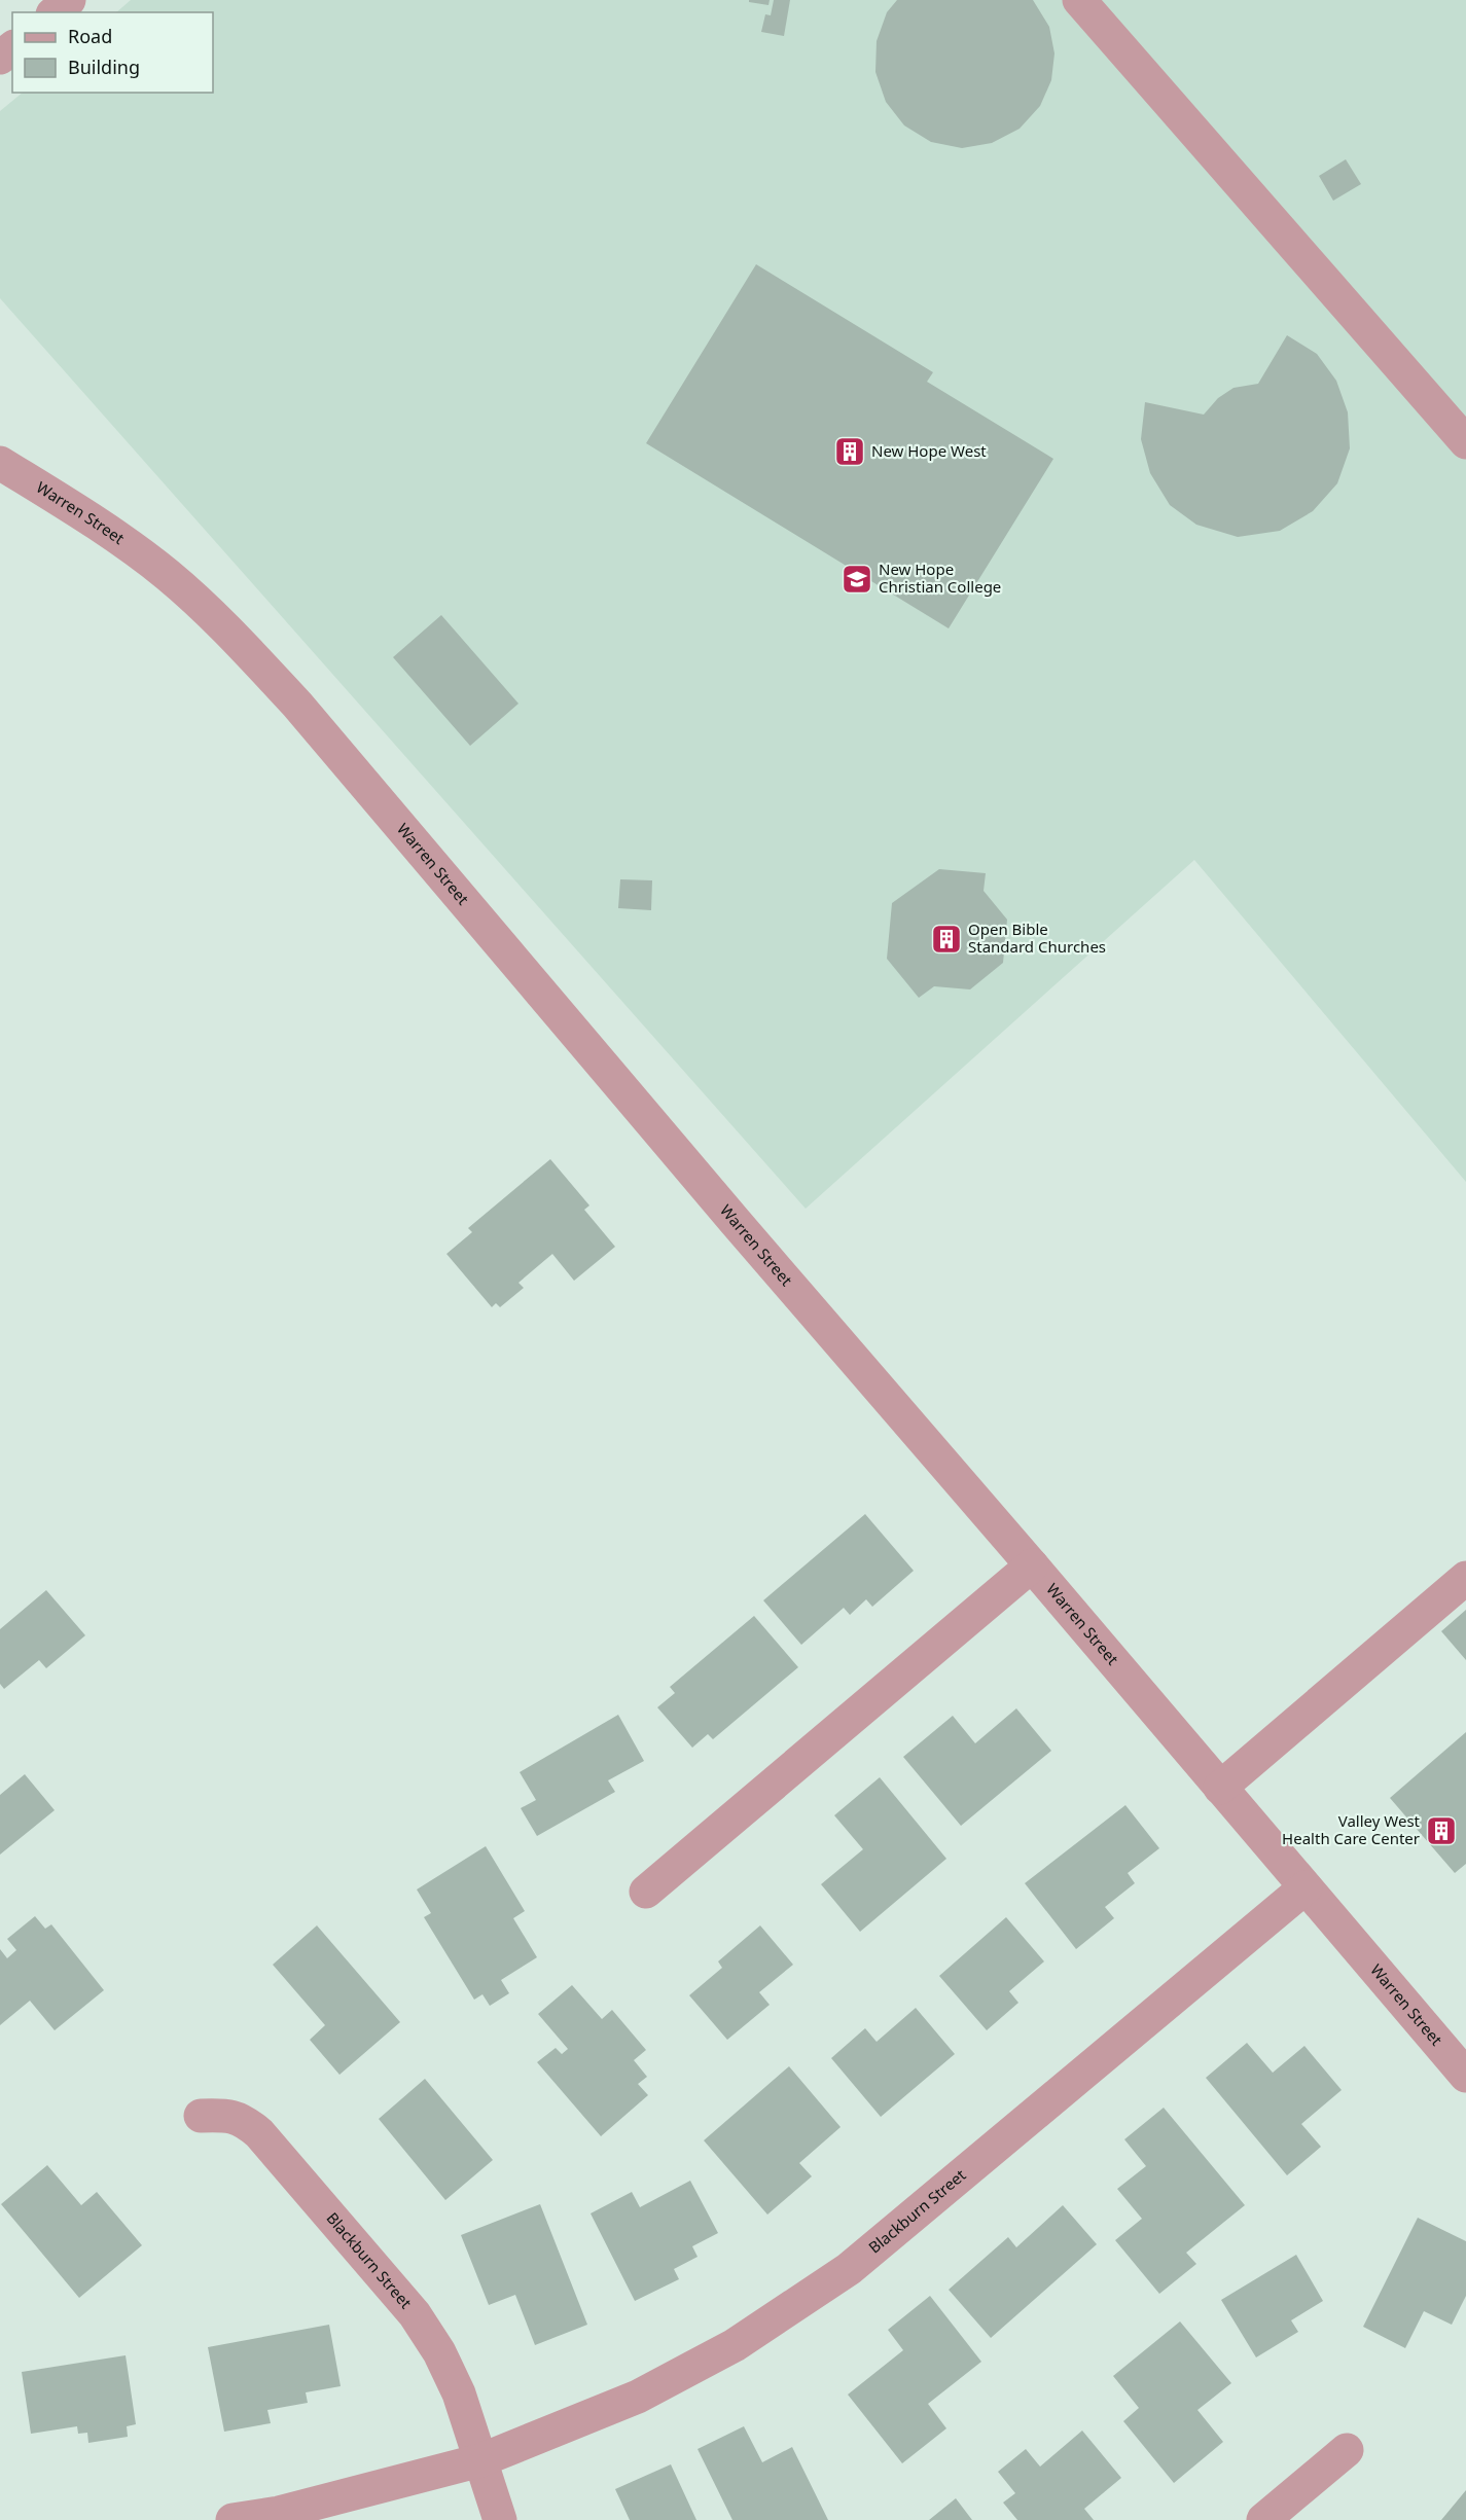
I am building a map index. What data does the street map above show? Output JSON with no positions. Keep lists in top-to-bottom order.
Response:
{
  "streets": {
    "street": ["Warren Street", "Blackburn Street"]
  },
  "crossings": [
    ["Warren Street", "Blackburn Street"]
  ],
  "places": {
    "building": ["New Hope West", "Open Bible Standard Churches", "Valley West Health Care Center"],
    "school or university": ["New Hope Christian College"]
  },
  "legend": ["Road", "Building"]
}
